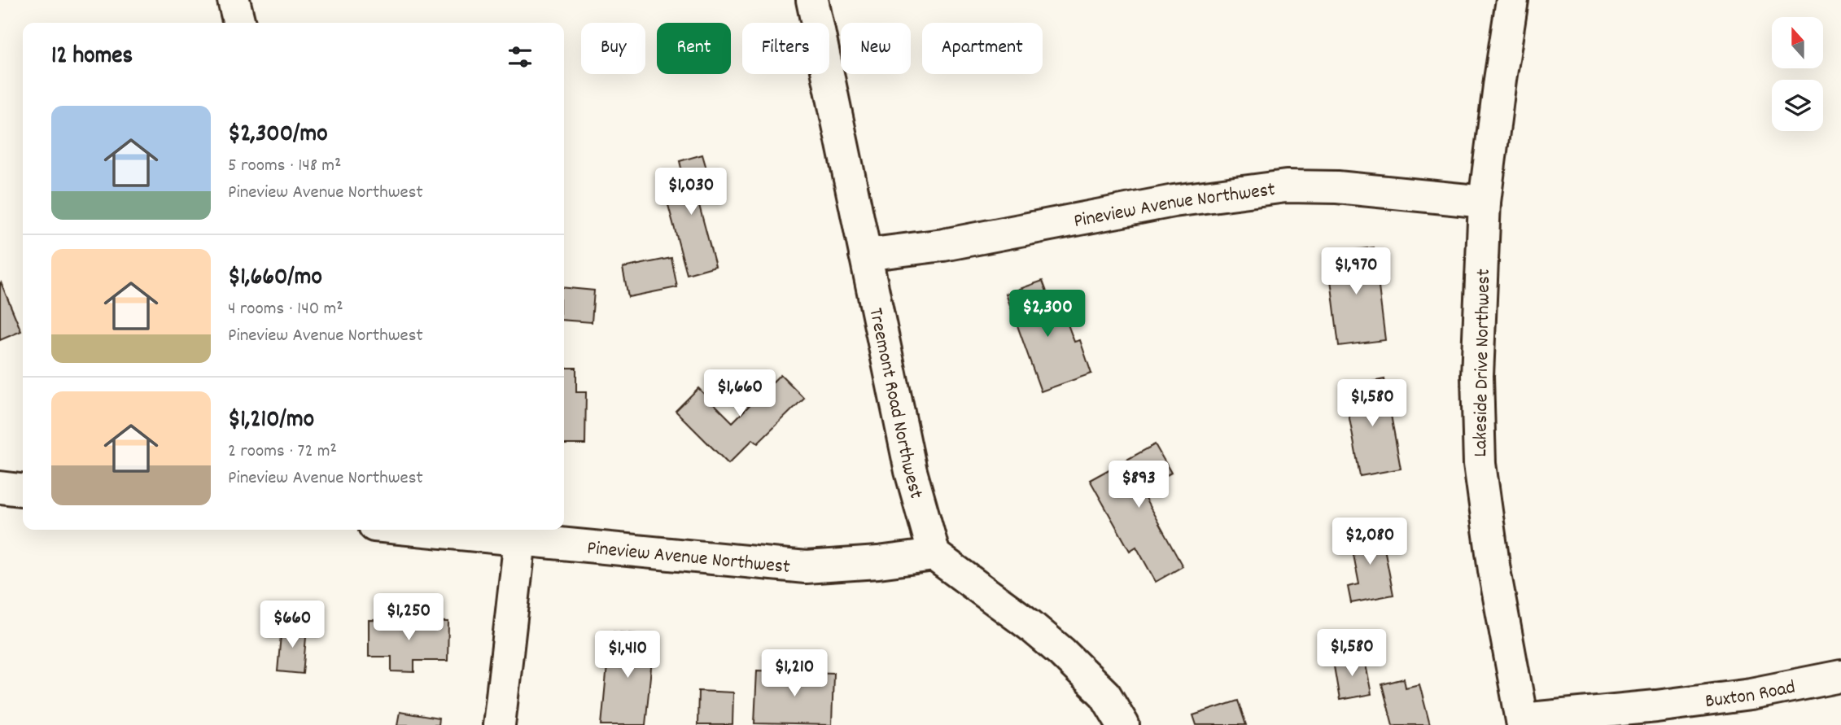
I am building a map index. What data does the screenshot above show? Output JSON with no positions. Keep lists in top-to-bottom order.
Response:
{
  "streets": {
    "street": [
      "Pineview Avenue Northwest",
      "Lakeside Drive Northwest",
      "Treemont Road Northwest",
      "Buxton Road"
    ]
  },
  "crossings": [
    ["Pineview Avenue Northwest", "Lakeside Drive Northwest"],
    ["Pineview Avenue Northwest", "Treemont Road Northwest"],
    ["Lakeside Drive Northwest", "Buxton Road"]
  ],
  "north": "top",
  "page": {
    "chip": [
      "Buy",
      "Rent",
      "Filters",
      "New",
      "Apartment"
    ],
    "heading": "12 homes",
    "list": [
      {
        "name": "$2,300/mo",
        "note": "5 rooms · 148 m² · Pineview Avenue Northwest"
      },
      {
        "name": "$1,660/mo",
        "note": "4 rooms · 140 m² · Pineview Avenue Northwest"
      },
      {
        "name": "$1,210/mo",
        "note": "2 rooms · 72 m² · Pineview Avenue Northwest"
      }
    ],
    "price": [
      "$1,030",
      "$1,970",
      "$2,300",
      "$1,660",
      "$1,580",
      "$893",
      "$2,080",
      "$1,250",
      "$660",
      "$1,580",
      "$1,410",
      "$1,210"
    ]
  }
}
